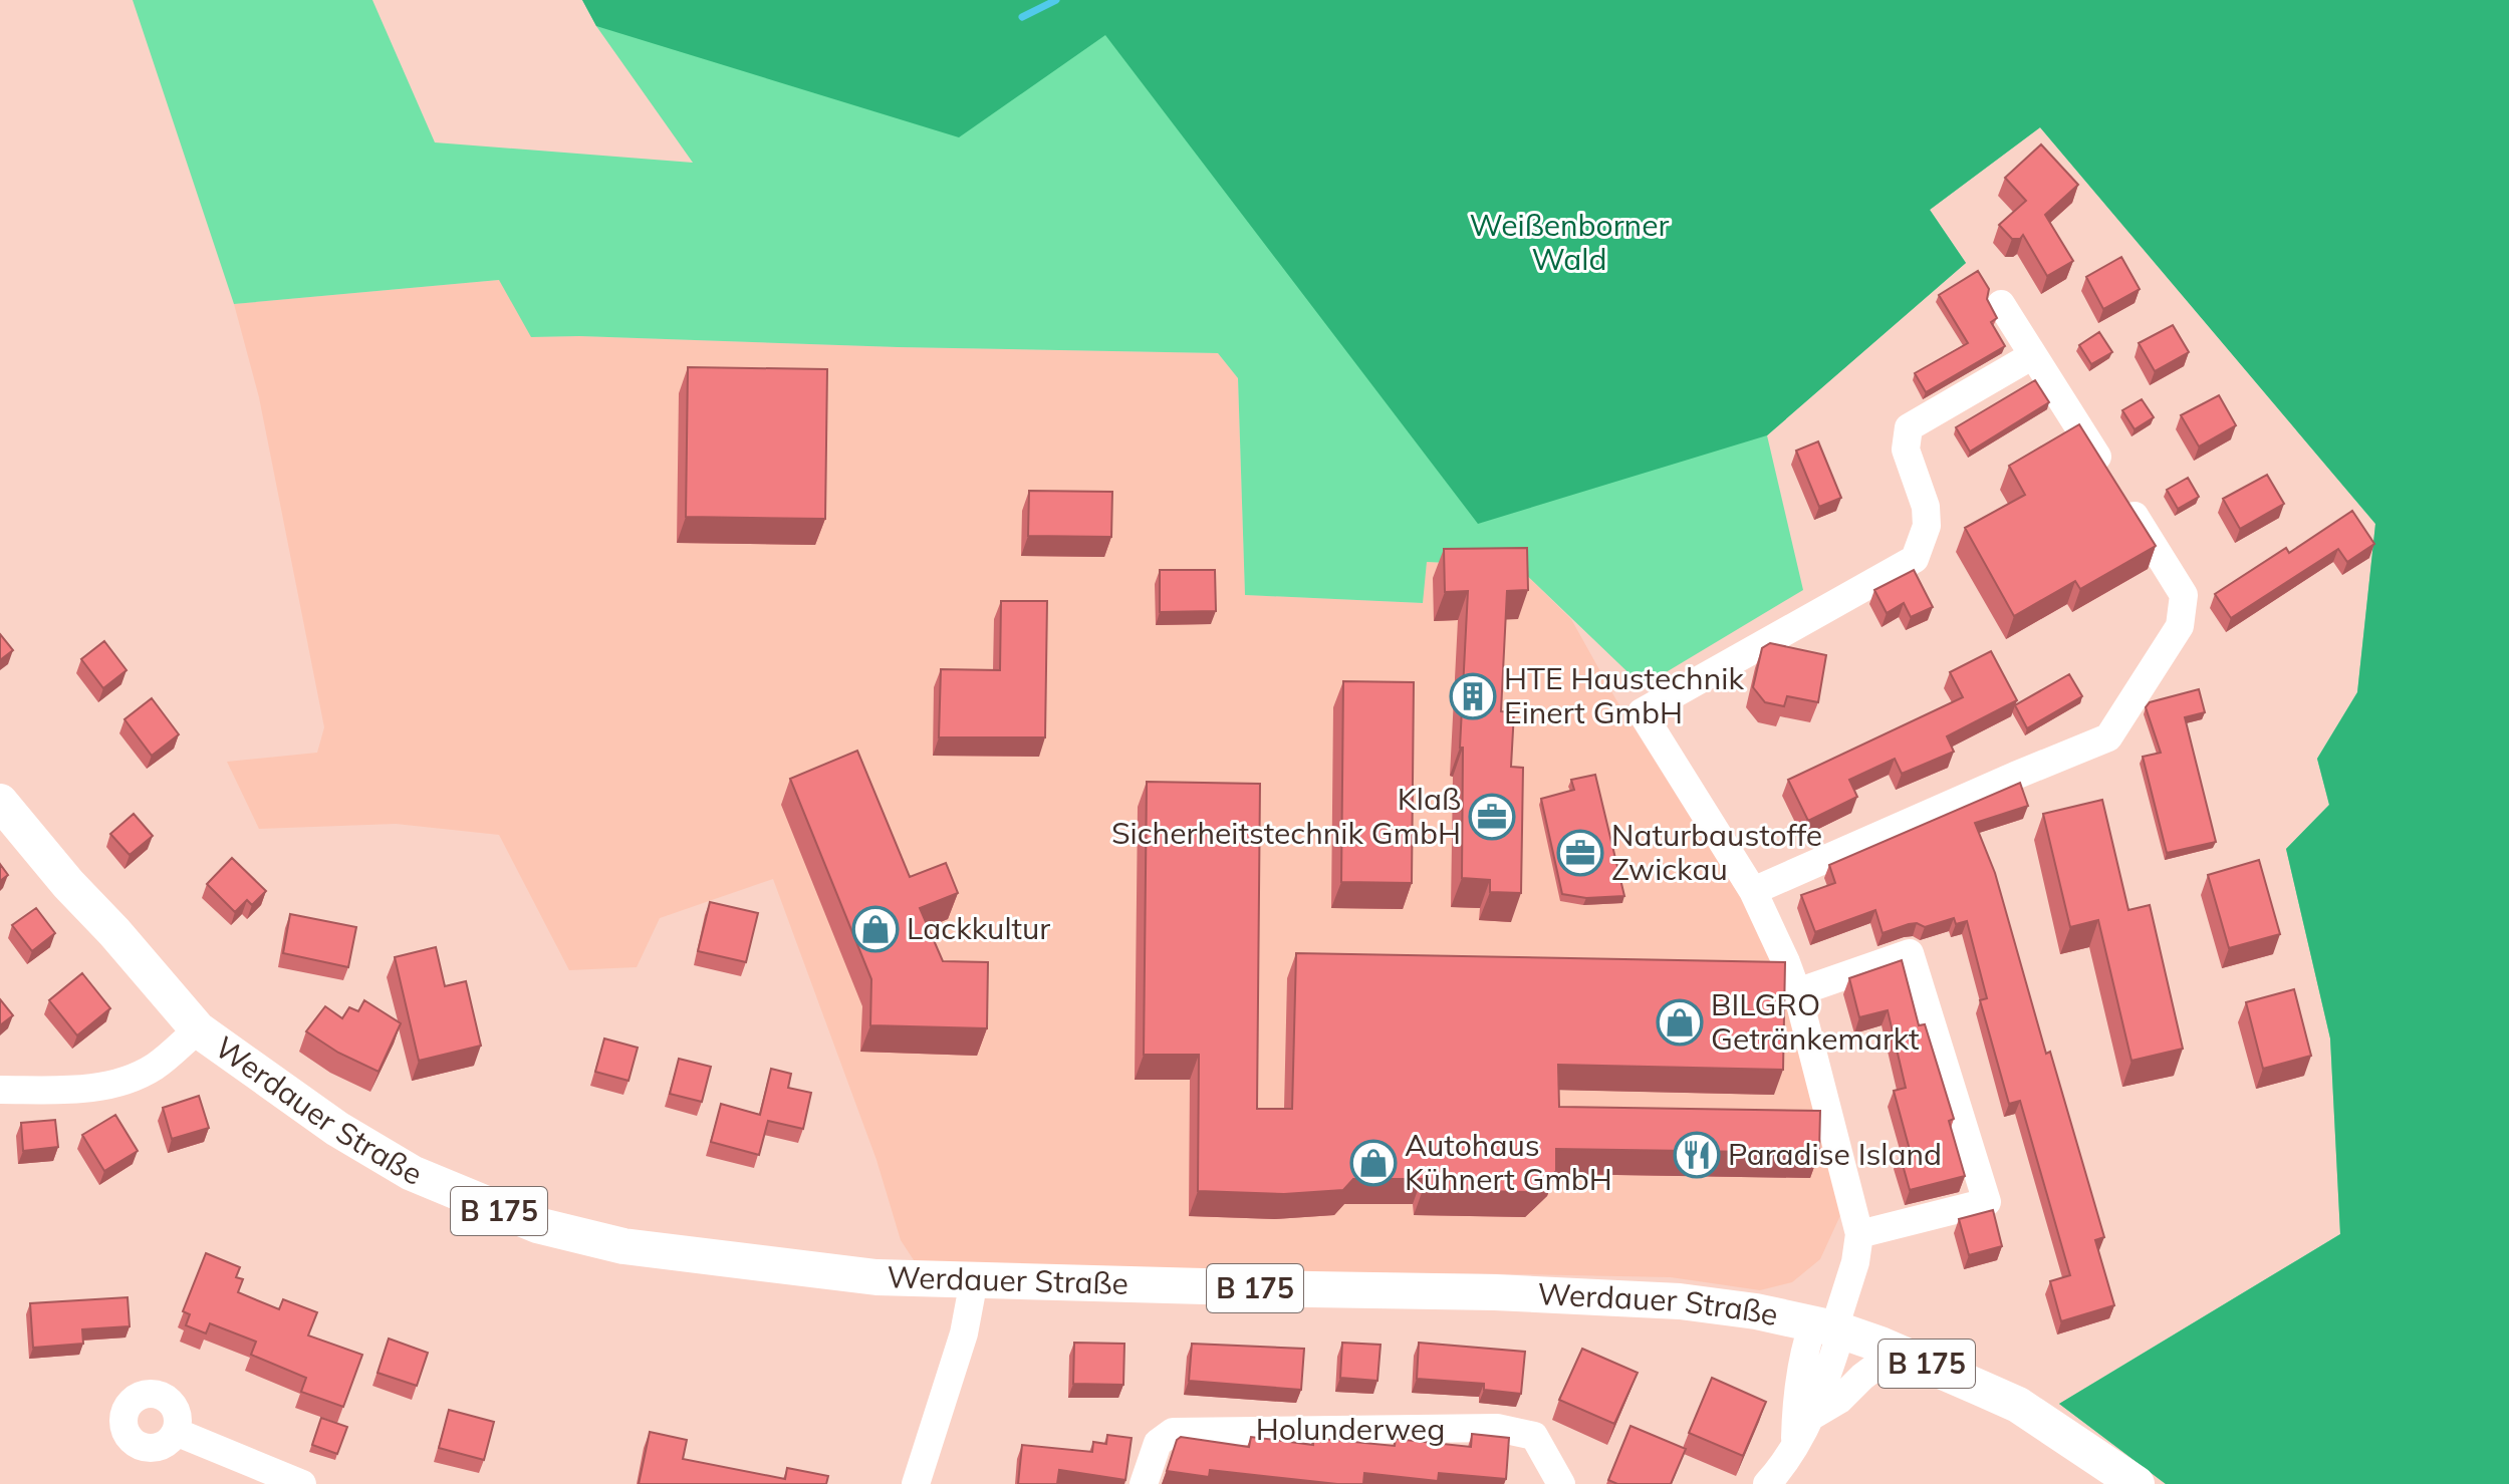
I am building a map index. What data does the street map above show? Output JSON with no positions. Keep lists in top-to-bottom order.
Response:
{
  "streets": {
    "main road": ["Werdauer Straße", "B 175"],
    "street": ["Holunderweg"]
  },
  "parks": ["Weißenborner Wald"],
  "places": {
    "building": ["HTE Haustechnik Einert GmbH"],
    "office": ["Klaß Sicherheitstechnik GmbH", "Naturbaustoffe Zwickau"],
    "shop": ["Lackkultur", "BILGRO Getränkemarkt", "Autohaus Kühnert GmbH"],
    "restaurant": ["Paradise Island"]
  }
}
